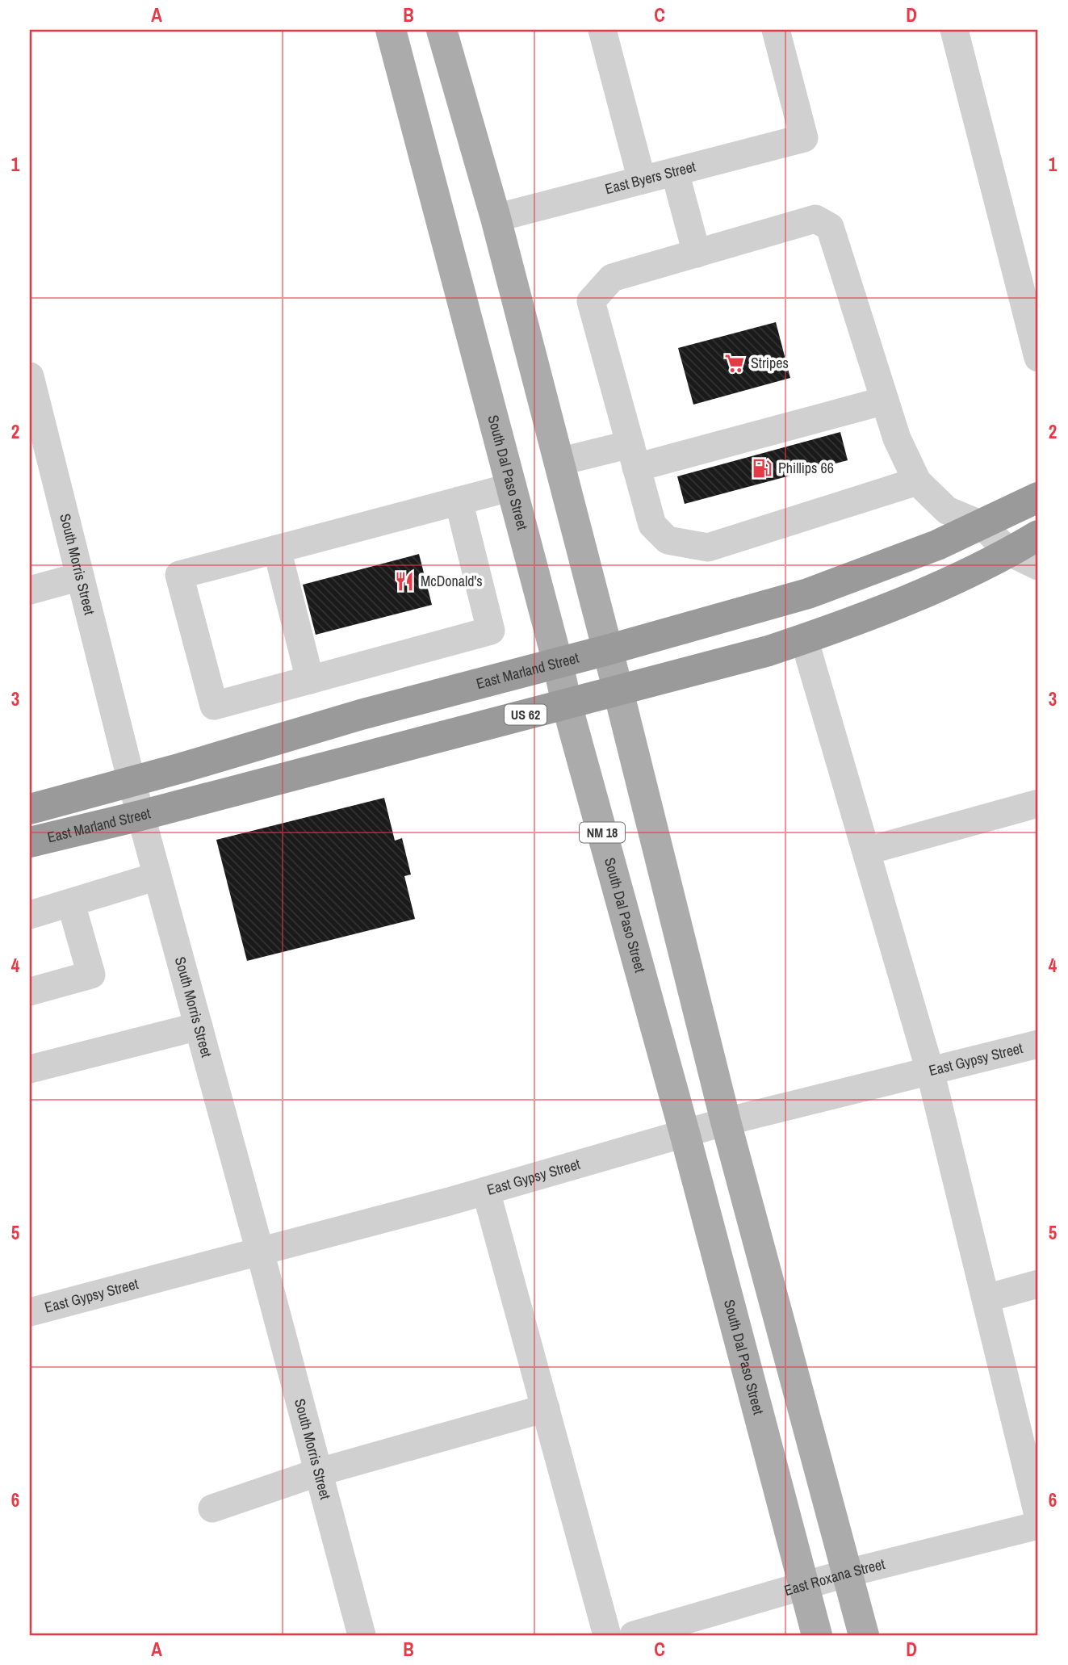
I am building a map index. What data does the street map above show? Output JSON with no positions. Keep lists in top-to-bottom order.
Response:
{
  "streets": {
    "highway": ["East Marland Street", "US 62"],
    "main road": ["South Dal Paso Street", "NM 18"],
    "street": [
      "East Byers Street",
      "South Morris Street",
      "East Gypsy Street",
      "East Roxana Street"
    ]
  },
  "crossings": [
    ["South Dal Paso Street", "East Marland Street"],
    ["South Dal Paso Street", "East Gypsy Street"],
    ["South Dal Paso Street", "East Roxana Street"],
    ["South Morris Street", "East Marland Street"],
    ["South Morris Street", "East Gypsy Street"],
    ["East Marland Street", "US 62"]
  ],
  "places": {
    "supermarket": ["Stripes"],
    "fuel station": ["Phillips 66"],
    "restaurant": ["McDonald's"]
  },
  "grid": {
    "columns": [
      "A",
      "B",
      "C",
      "D"
    ],
    "rows": [
      "1",
      "2",
      "3",
      "4",
      "5",
      "6"
    ]
  }
}
